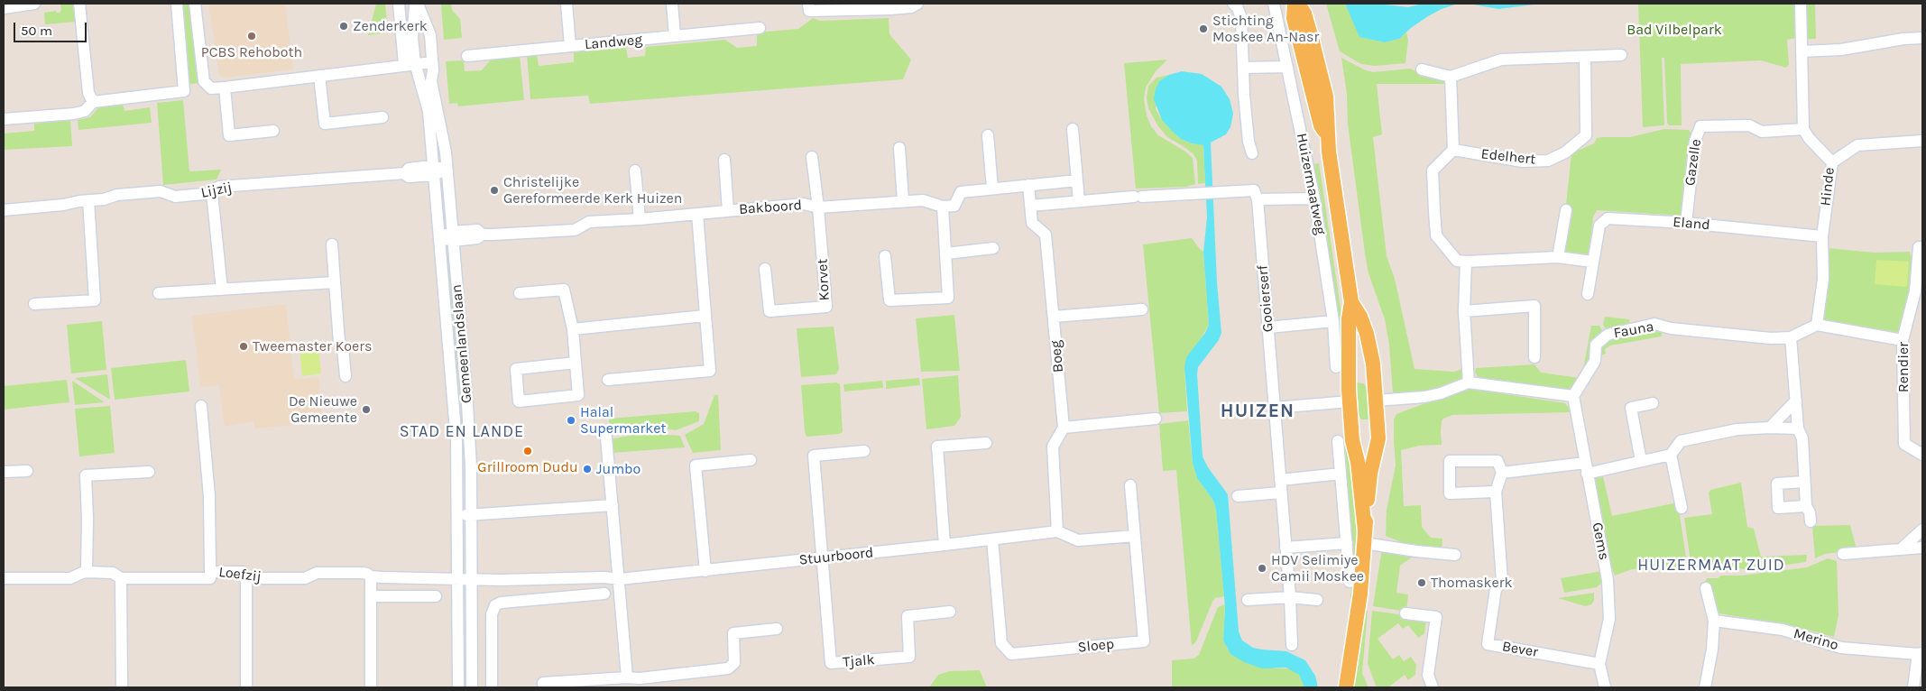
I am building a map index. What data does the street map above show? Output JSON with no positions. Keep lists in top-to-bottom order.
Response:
{
  "streets": {
    "main road": ["Huizermaatweg"],
    "street": [
      "Landweg",
      "Edelhert",
      "Gazelle",
      "Hinde",
      "Lijzij",
      "Bakboord",
      "Eland",
      "Korvet",
      "Gooierserf",
      "Fauna",
      "Gemeenlandslaan",
      "Boeg",
      "Rendier",
      "Gems",
      "Stuurboord",
      "Loefzij",
      "Merino",
      "Sloep",
      "Bever",
      "Tjalk"
    ]
  },
  "crossings": [
    ["Gazelle", "Hinde"],
    ["Gazelle", "Eland"],
    ["Hinde", "Eland"],
    ["Hinde", "Fauna"],
    ["Lijzij", "Gemeenlandslaan"],
    ["Bakboord", "Korvet"],
    ["Bakboord", "Gemeenlandslaan"],
    ["Fauna", "Gems"],
    ["Gemeenlandslaan", "Stuurboord"],
    ["Gemeenlandslaan", "Loefzij"],
    ["Gems", "Bever"],
    ["Stuurboord", "Loefzij"],
    ["Stuurboord", "Sloep"],
    ["Stuurboord", "Tjalk"]
  ],
  "districts": ["HUIZEN", "STAD EN LANDE", "HUIZERMAAT ZUID"],
  "parks": ["Bad Vilbelpark"],
  "places": [
    "Zenderkerk",
    "Stichting Moskee An-Nasr",
    "PCBS Rehoboth",
    "Christelijke Gereformeerde Kerk Huizen",
    "Tweemaster Koers",
    "De Nieuwe Gemeente",
    "Halal Supermarket",
    "Grillroom Dudu",
    "Jumbo",
    "HDV Selimiye Camii Moskee",
    "Thomaskerk"
  ],
  "scale_bar": "50 m"
}
